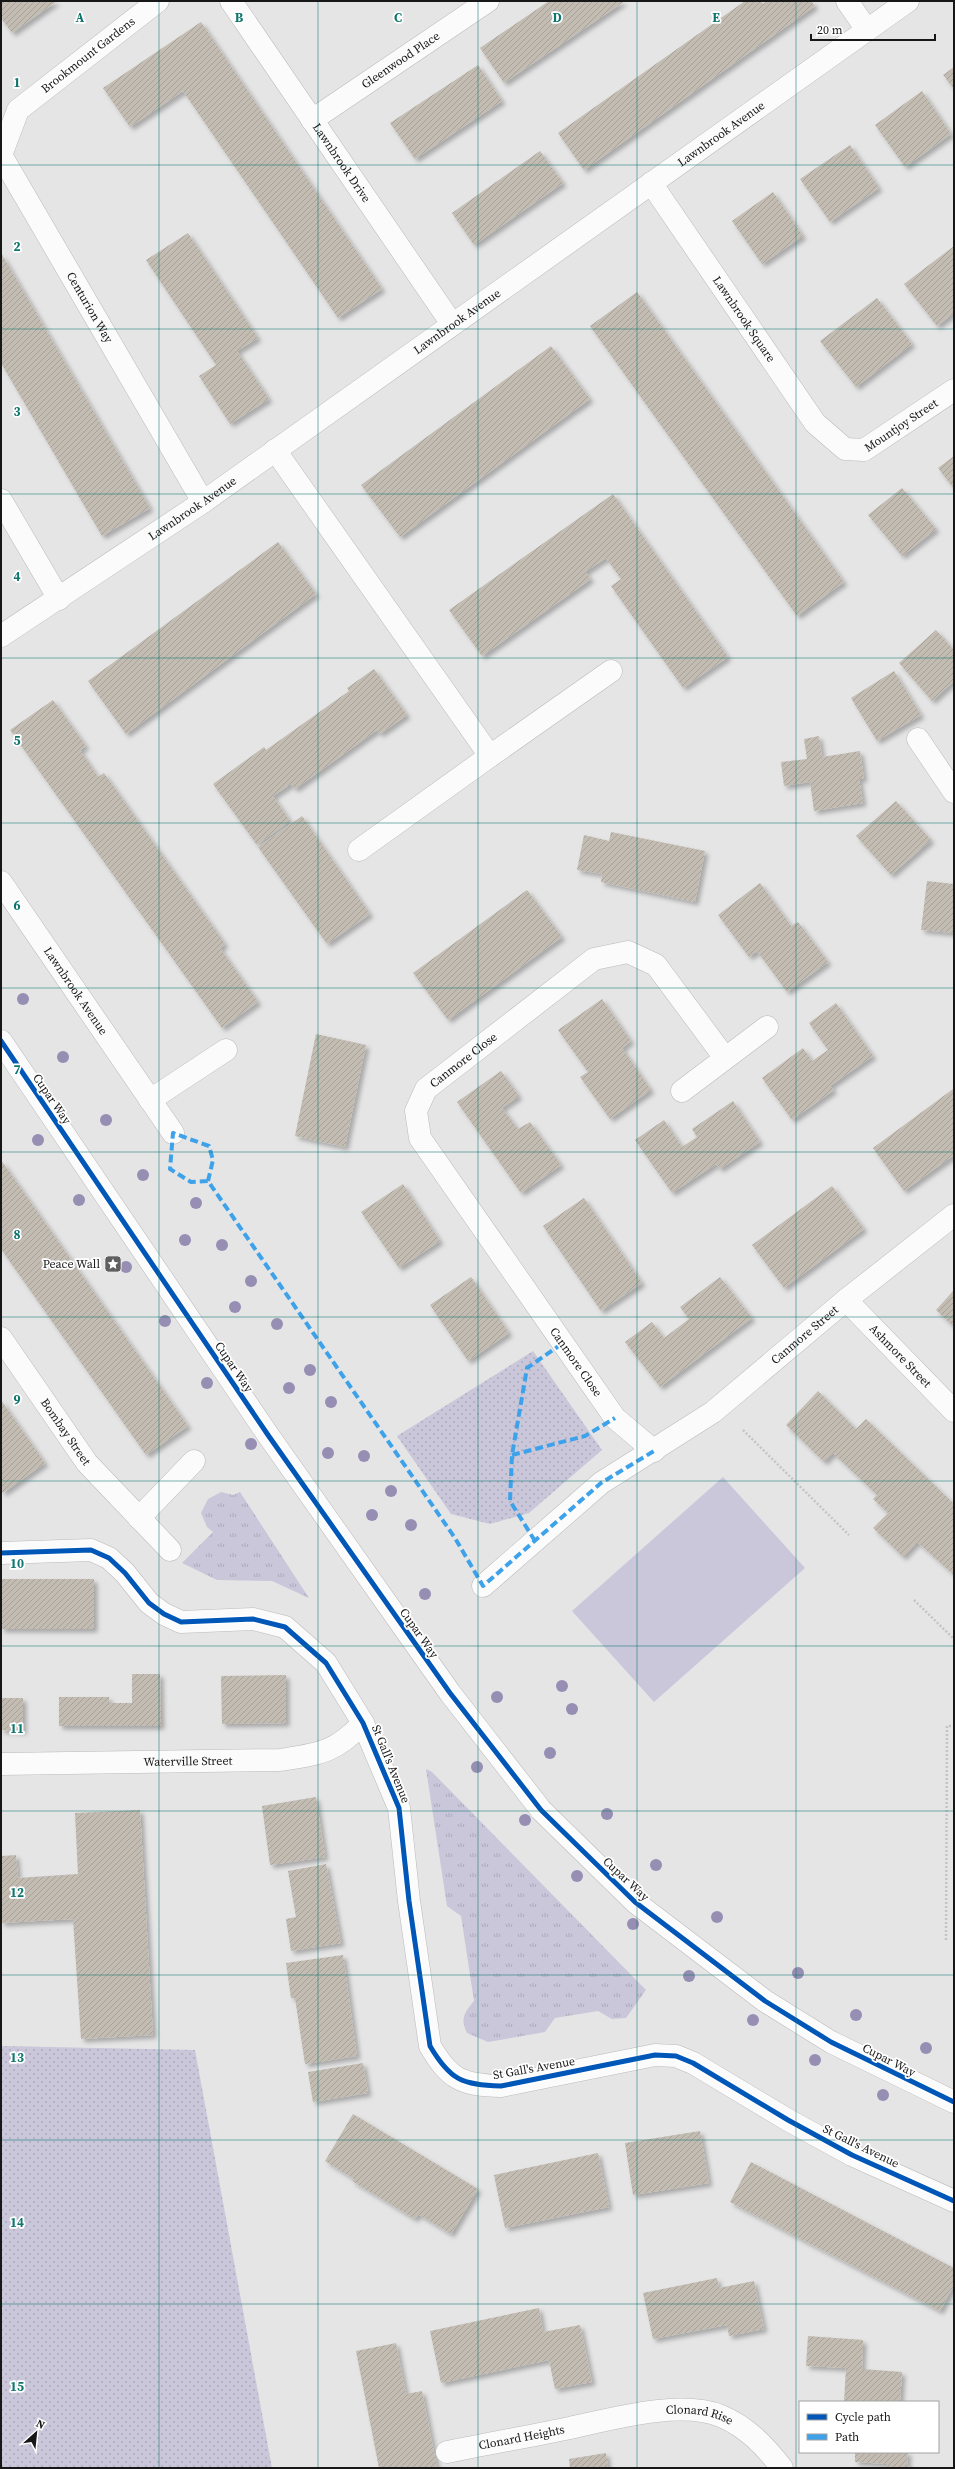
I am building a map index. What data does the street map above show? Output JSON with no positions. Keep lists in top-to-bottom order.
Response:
{
  "streets": {
    "street": [
      "Brookmount Gardens",
      "Gleenwood Place",
      "Lawnbrook Avenue",
      "Lawnbrook Drive",
      "Centurion Way",
      "Lawnbrook Square",
      "Mountjoy Street",
      "Canmore Close",
      "Cupar Way",
      "Canmore Street",
      "Ashmore Street",
      "Bombay Street",
      "Waterville Street",
      "St Gall's Avenue",
      "Clonard Rise",
      "Clonard Heights"
    ]
  },
  "crossings": [
    ["Brookmount Gardens", "Centurion Way"],
    ["Gleenwood Place", "Lawnbrook Drive"],
    ["Lawnbrook Avenue", "Lawnbrook Drive"],
    ["Lawnbrook Avenue", "Centurion Way"],
    ["Lawnbrook Avenue", "Lawnbrook Square"],
    ["Lawnbrook Square", "Mountjoy Street"],
    ["Canmore Close", "Canmore Street"],
    ["Canmore Street", "Ashmore Street"],
    ["Waterville Street", "St Gall's Avenue"],
    ["Clonard Rise", "Clonard Heights"]
  ],
  "places": {
    "place": ["Peace Wall"]
  },
  "legend": ["Cycle path", "Path"],
  "scale_bar": "20 m",
  "north": "top right",
  "grid": {
    "columns": [
      "A",
      "B",
      "C",
      "D",
      "E"
    ],
    "rows": [
      "1",
      "2",
      "3",
      "4",
      "5",
      "6",
      "7",
      "8",
      "9",
      "10",
      "11",
      "12",
      "13",
      "14",
      "15"
    ]
  }
}
